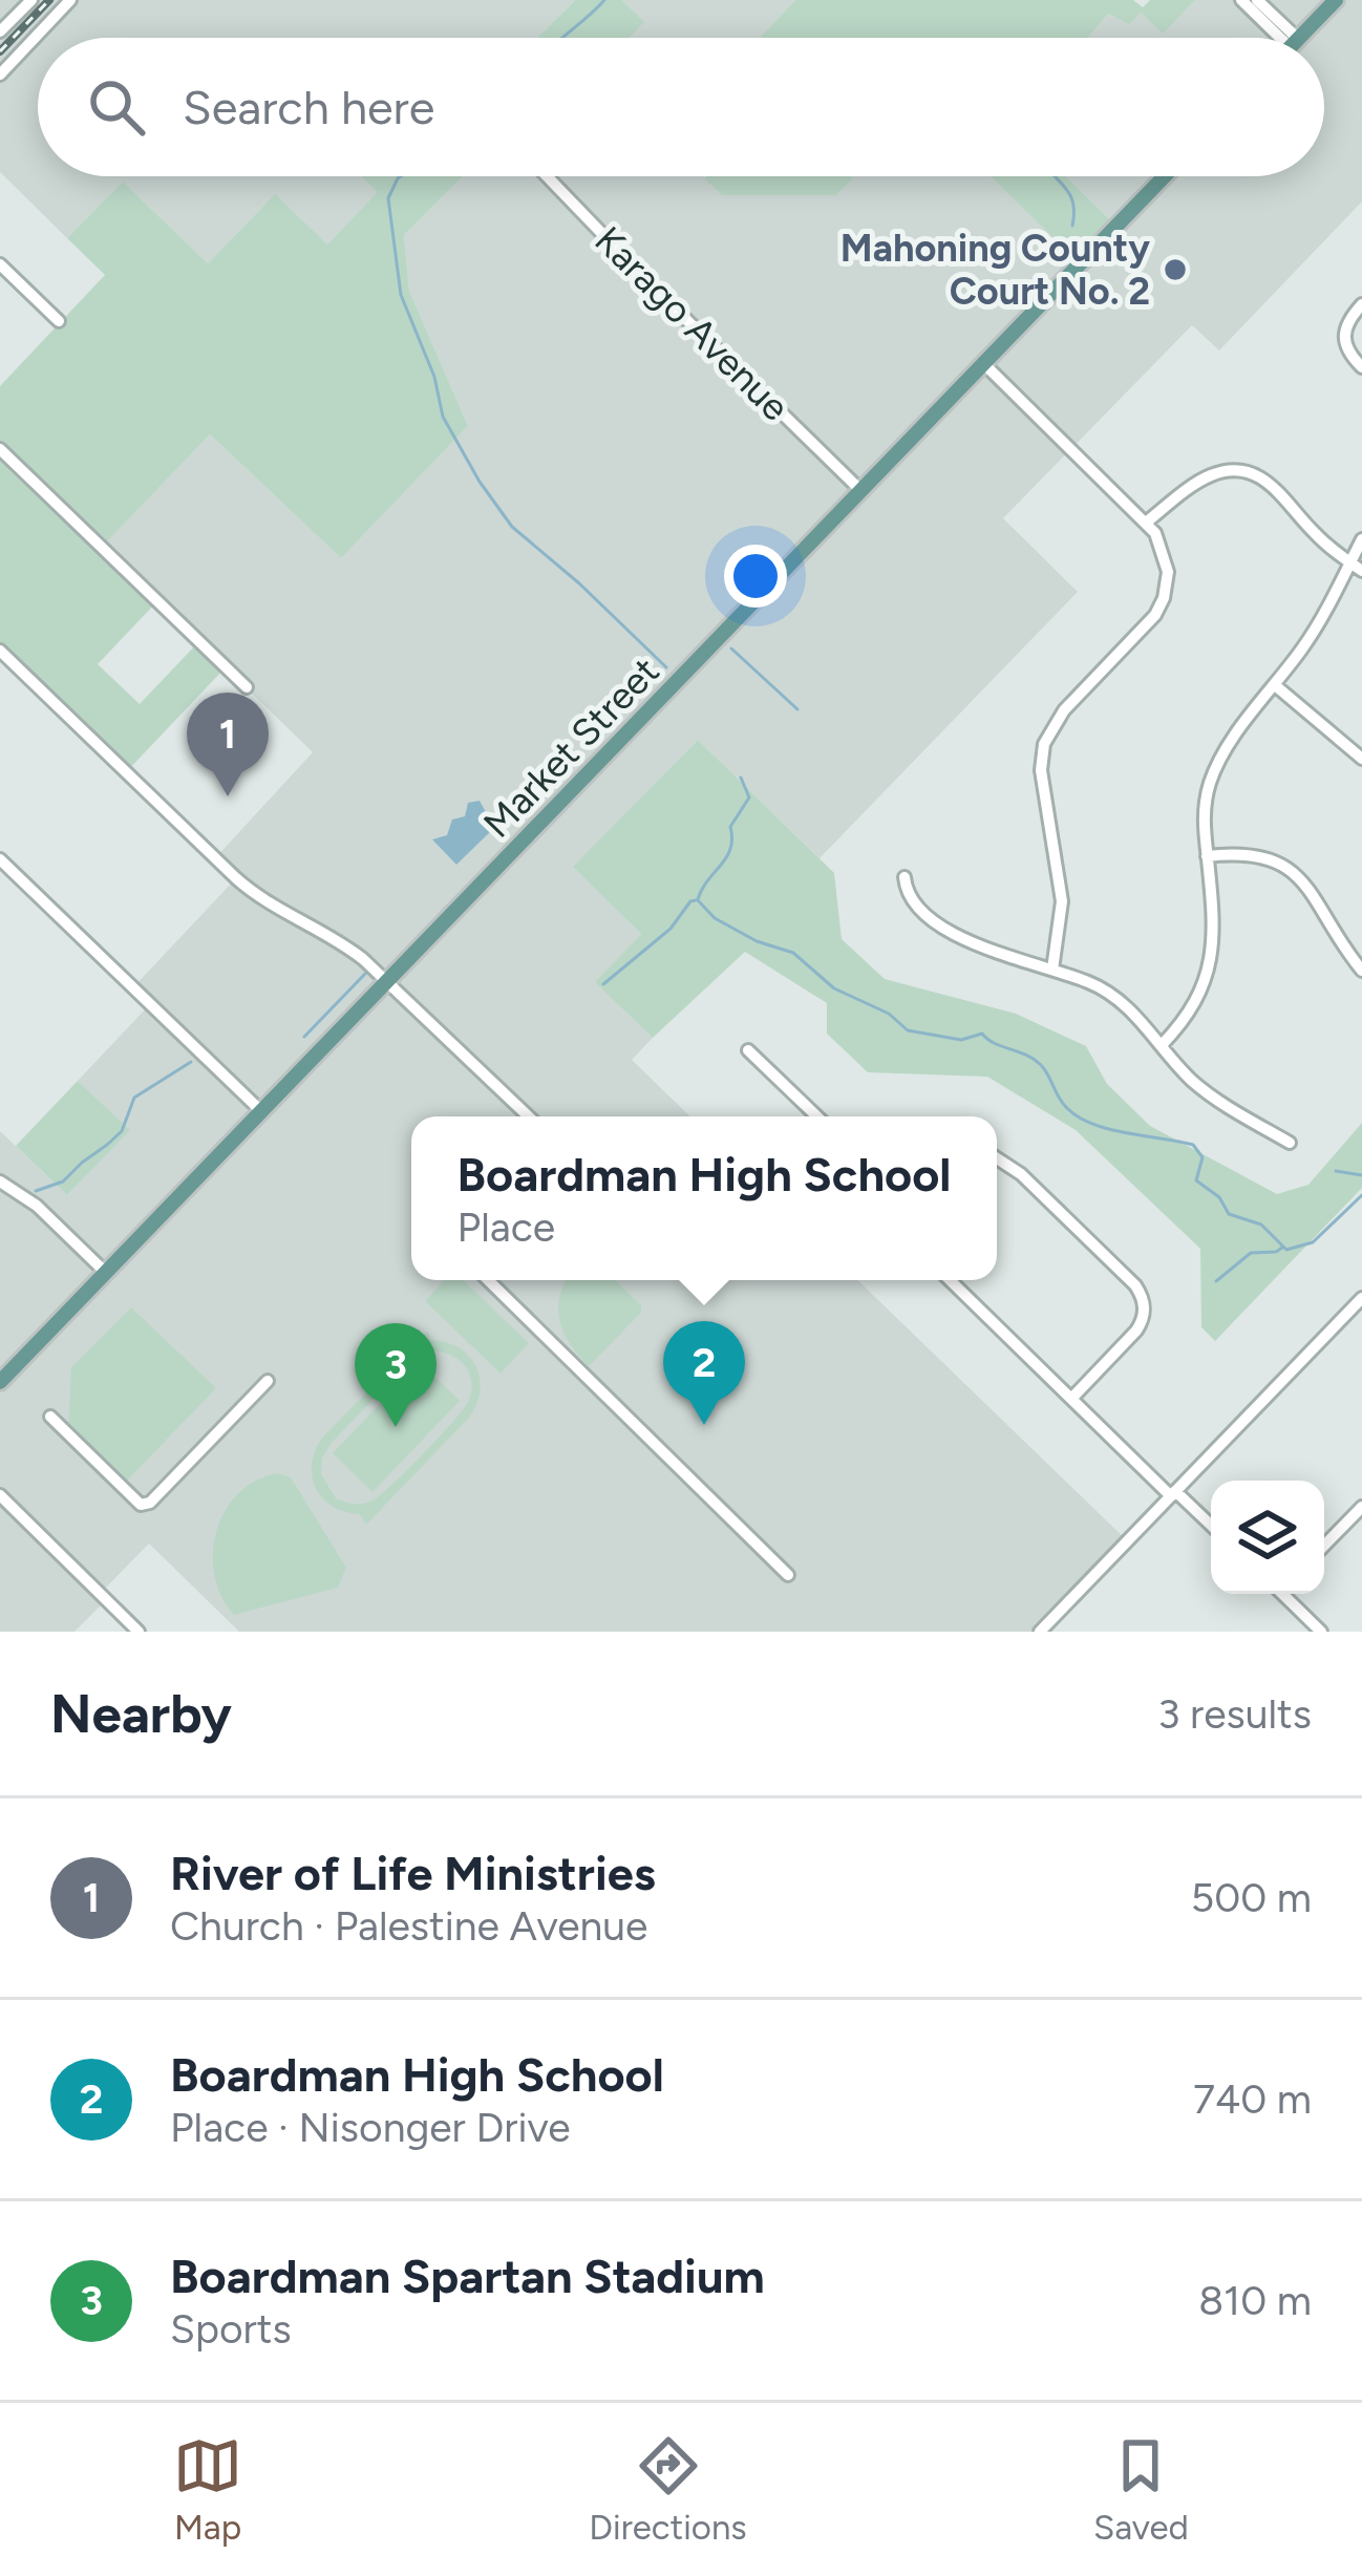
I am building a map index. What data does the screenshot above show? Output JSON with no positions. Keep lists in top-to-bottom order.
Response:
{
  "streets": {
    "main road": ["Market Street"],
    "street": ["Karago Avenue"]
  },
  "crossings": [
    ["Karago Avenue", "Market Street"]
  ],
  "places": ["Mahoning County Court No. 2"],
  "page": {
    "search": "Search here",
    "pins": ["1", "2", "3"],
    "popup": ["Boardman High School", "Place"],
    "heading": ["Nearby", "3 results"],
    "list": [
      {
        "mark": "1",
        "name": "River of Life Ministries",
        "note": "Church · Palestine Avenue",
        "value": "500 m"
      },
      {
        "mark": "2",
        "name": "Boardman High School",
        "note": "Place · Nisonger Drive",
        "value": "740 m"
      },
      {
        "mark": "3",
        "name": "Boardman Spartan Stadium",
        "note": "Sports",
        "value": "810 m"
      }
    ],
    "nav": ["Map", "Directions", "Saved"]
  }
}
